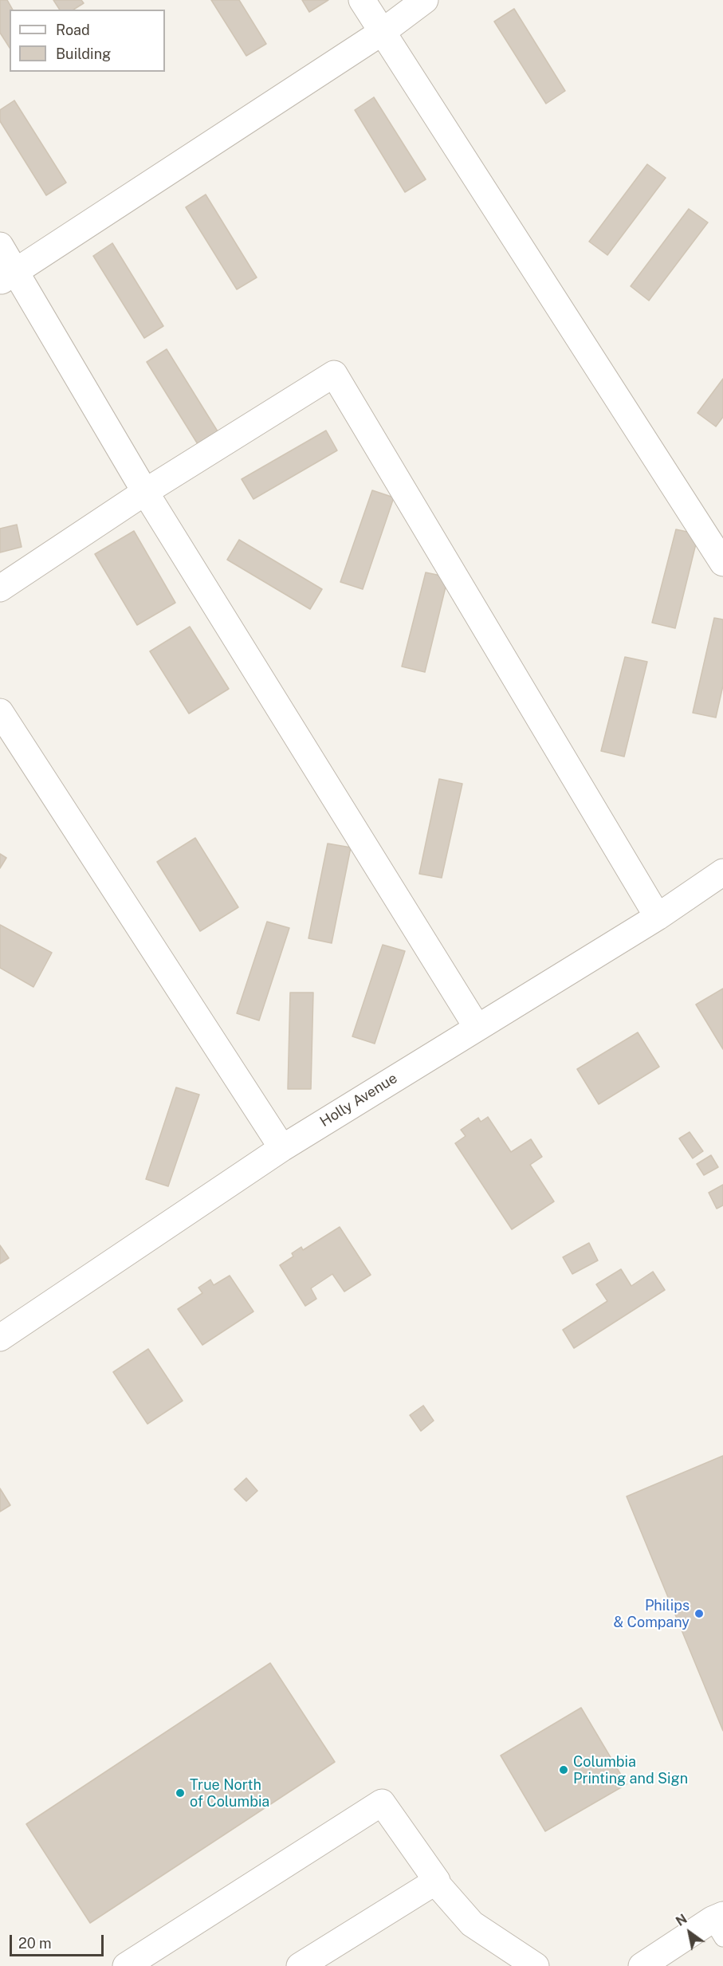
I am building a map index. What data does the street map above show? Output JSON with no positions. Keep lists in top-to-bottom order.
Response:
{
  "streets": {
    "street": ["Holly Avenue"]
  },
  "places": ["Philips & Company", "Columbia Printing and Sign", "True North of Columbia"],
  "legend": ["Road", "Building"],
  "scale_bar": "20 m",
  "north": "top left"
}
